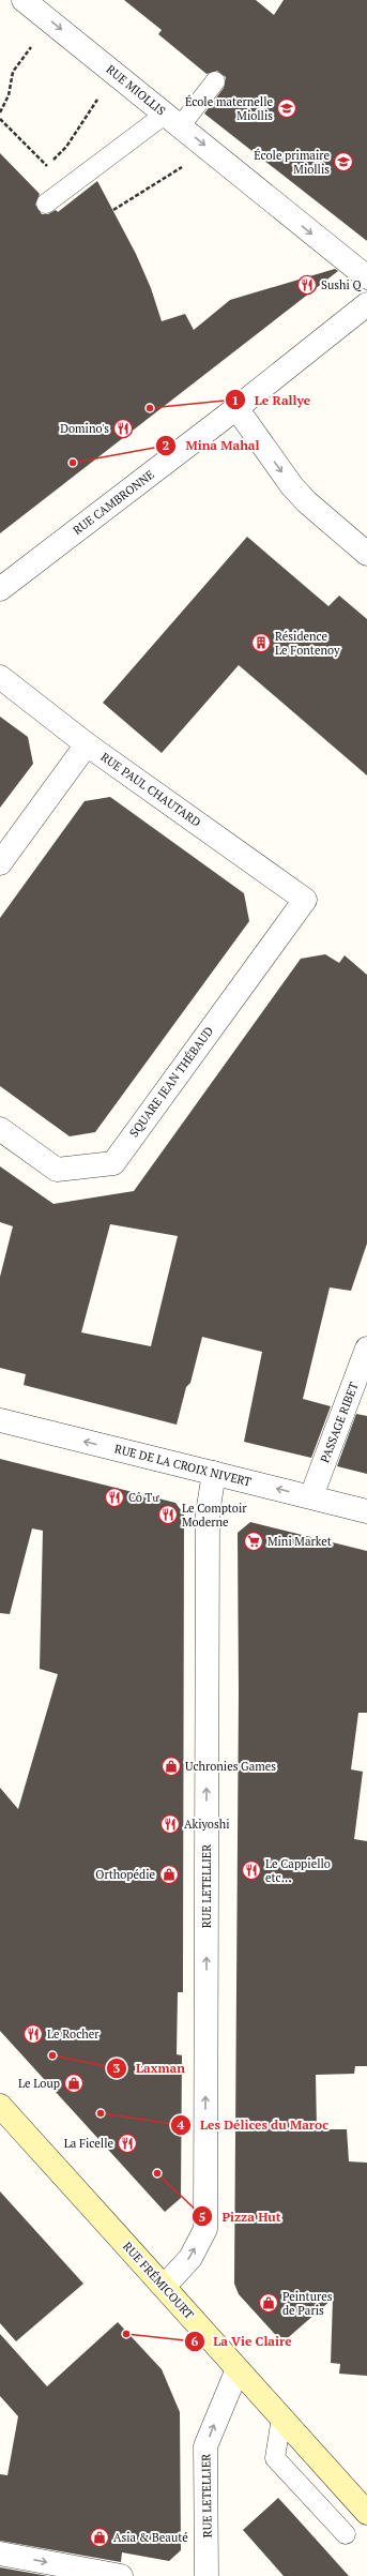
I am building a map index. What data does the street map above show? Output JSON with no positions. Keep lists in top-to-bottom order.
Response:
{
  "streets": {
    "main road": ["RUE FRÉMICOURT"],
    "street": [
      "RUE MIOLLIS",
      "RUE CAMBRONNE",
      "RUE PAUL CHAUTARD",
      "SQUARE JEAN THÉBAUD",
      "PASSAGE RIBET",
      "RUE DE LA CROIX NIVERT",
      "RUE LETELLIER"
    ]
  },
  "crossings": [
    ["RUE PAUL CHAUTARD", "SQUARE JEAN THÉBAUD"],
    ["PASSAGE RIBET", "RUE DE LA CROIX NIVERT"],
    ["RUE DE LA CROIX NIVERT", "RUE LETELLIER"],
    ["RUE LETELLIER", "RUE FRÉMICOURT"]
  ],
  "one_way": ["RUE MIOLLIS", "RUE DE LA CROIX NIVERT", "RUE LETELLIER"],
  "places": {
    "school or university": ["École maternelle Miollis", "École primaire Miollis"],
    "restaurant": [
      "Sushi Q",
      "Domino's",
      "Cô Tư",
      "Le Comptoir Moderne",
      "Akiyoshi",
      "Le Cappiello etc...",
      "Le Rocher",
      "La Ficelle"
    ],
    "other": [
      "Le Rallye",
      "Mina Mahal",
      "Laxman",
      "Les Délices du Maroc",
      "Pizza Hut",
      "La Vie Claire"
    ],
    "building": ["Résidence Le Fontenoy"],
    "supermarket": ["Mini Market"],
    "shop": [
      "Uchronies Games",
      "Orthopédie",
      "Le Loup",
      "Peintures de Paris",
      "Asia & Beauté"
    ]
  }
}
